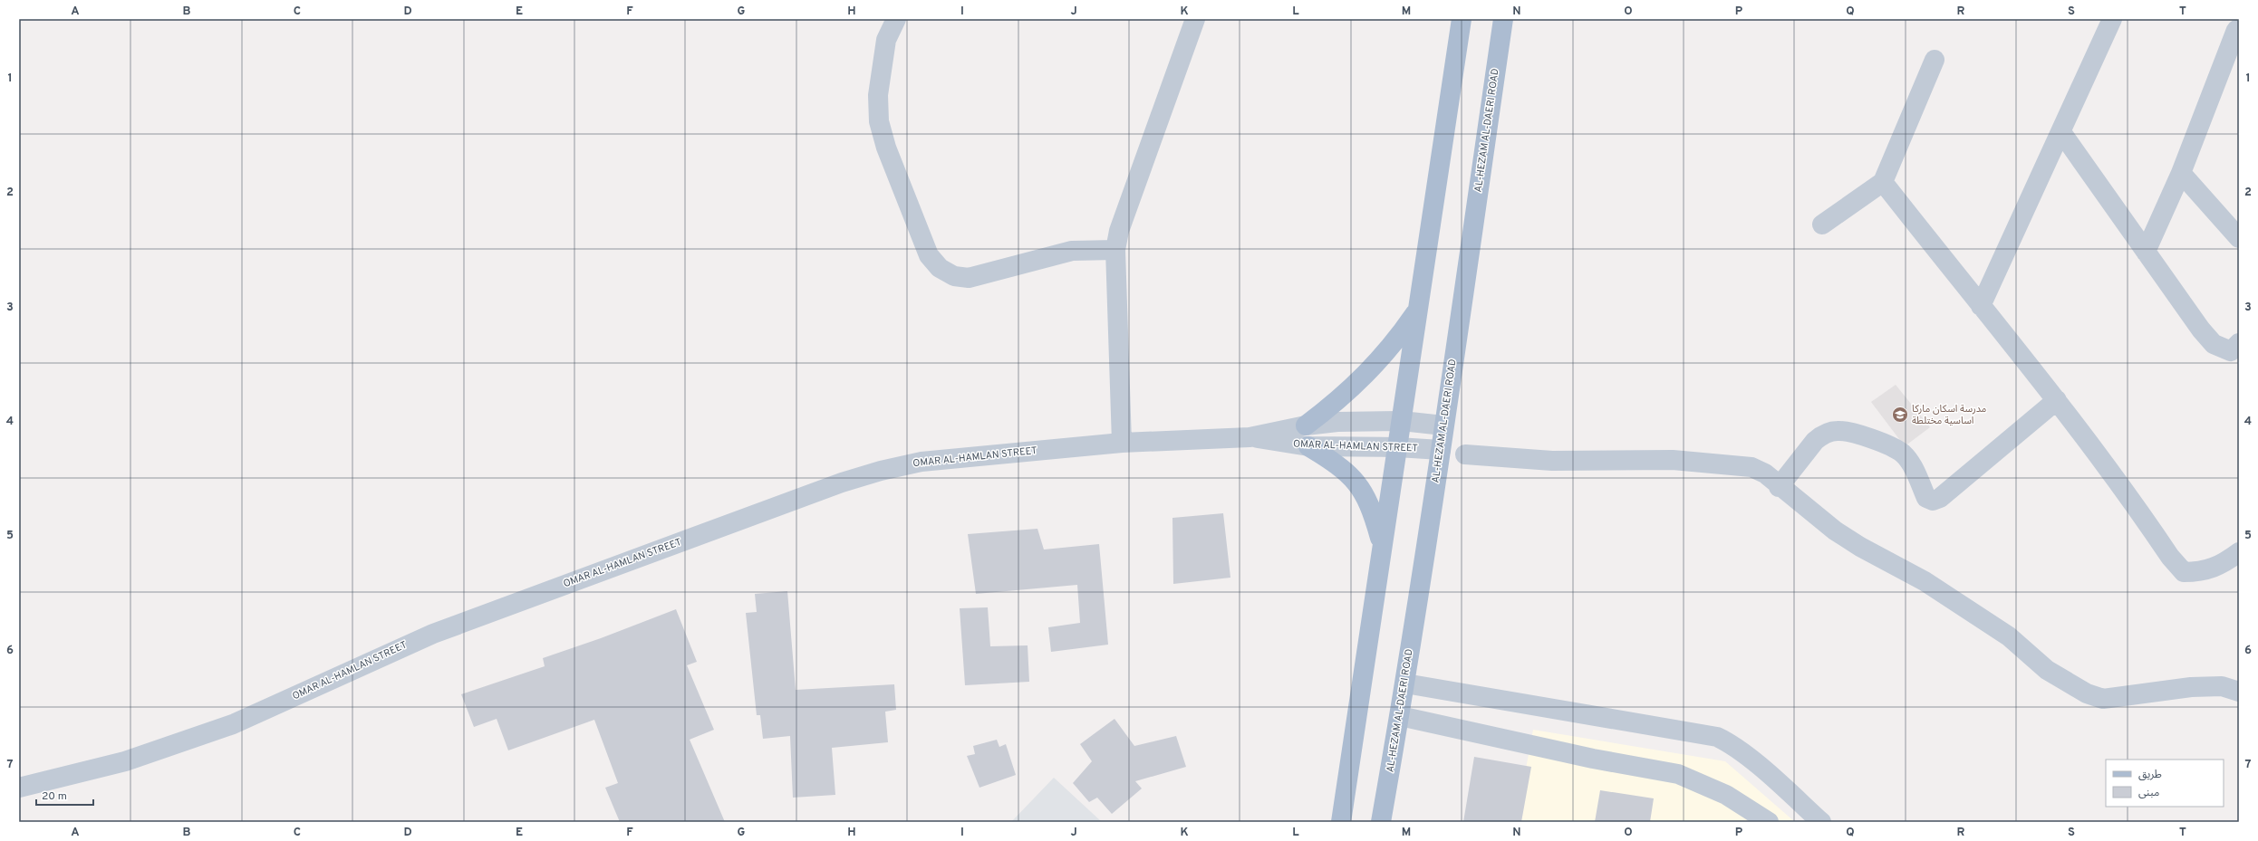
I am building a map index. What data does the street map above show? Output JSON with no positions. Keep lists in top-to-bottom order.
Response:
{
  "streets": {
    "main road": ["AL-HEZAM AL-DAERI ROAD"],
    "street": ["OMAR AL-HAMLAN STREET"]
  },
  "crossings": [
    ["AL-HEZAM AL-DAERI ROAD", "OMAR AL-HAMLAN STREET"]
  ],
  "places": {
    "school or university": ["مدرسة اسكان ماركا اساسية مختلطة"]
  },
  "legend": ["طريق", "مبنى"],
  "scale_bar": "20 m",
  "grid": {
    "columns": [
      "A",
      "B",
      "C",
      "D",
      "E",
      "F",
      "G",
      "H",
      "I",
      "J",
      "K",
      "L",
      "M",
      "N",
      "O",
      "P",
      "Q",
      "R",
      "S",
      "T"
    ],
    "rows": [
      "1",
      "2",
      "3",
      "4",
      "5",
      "6",
      "7"
    ]
  }
}
